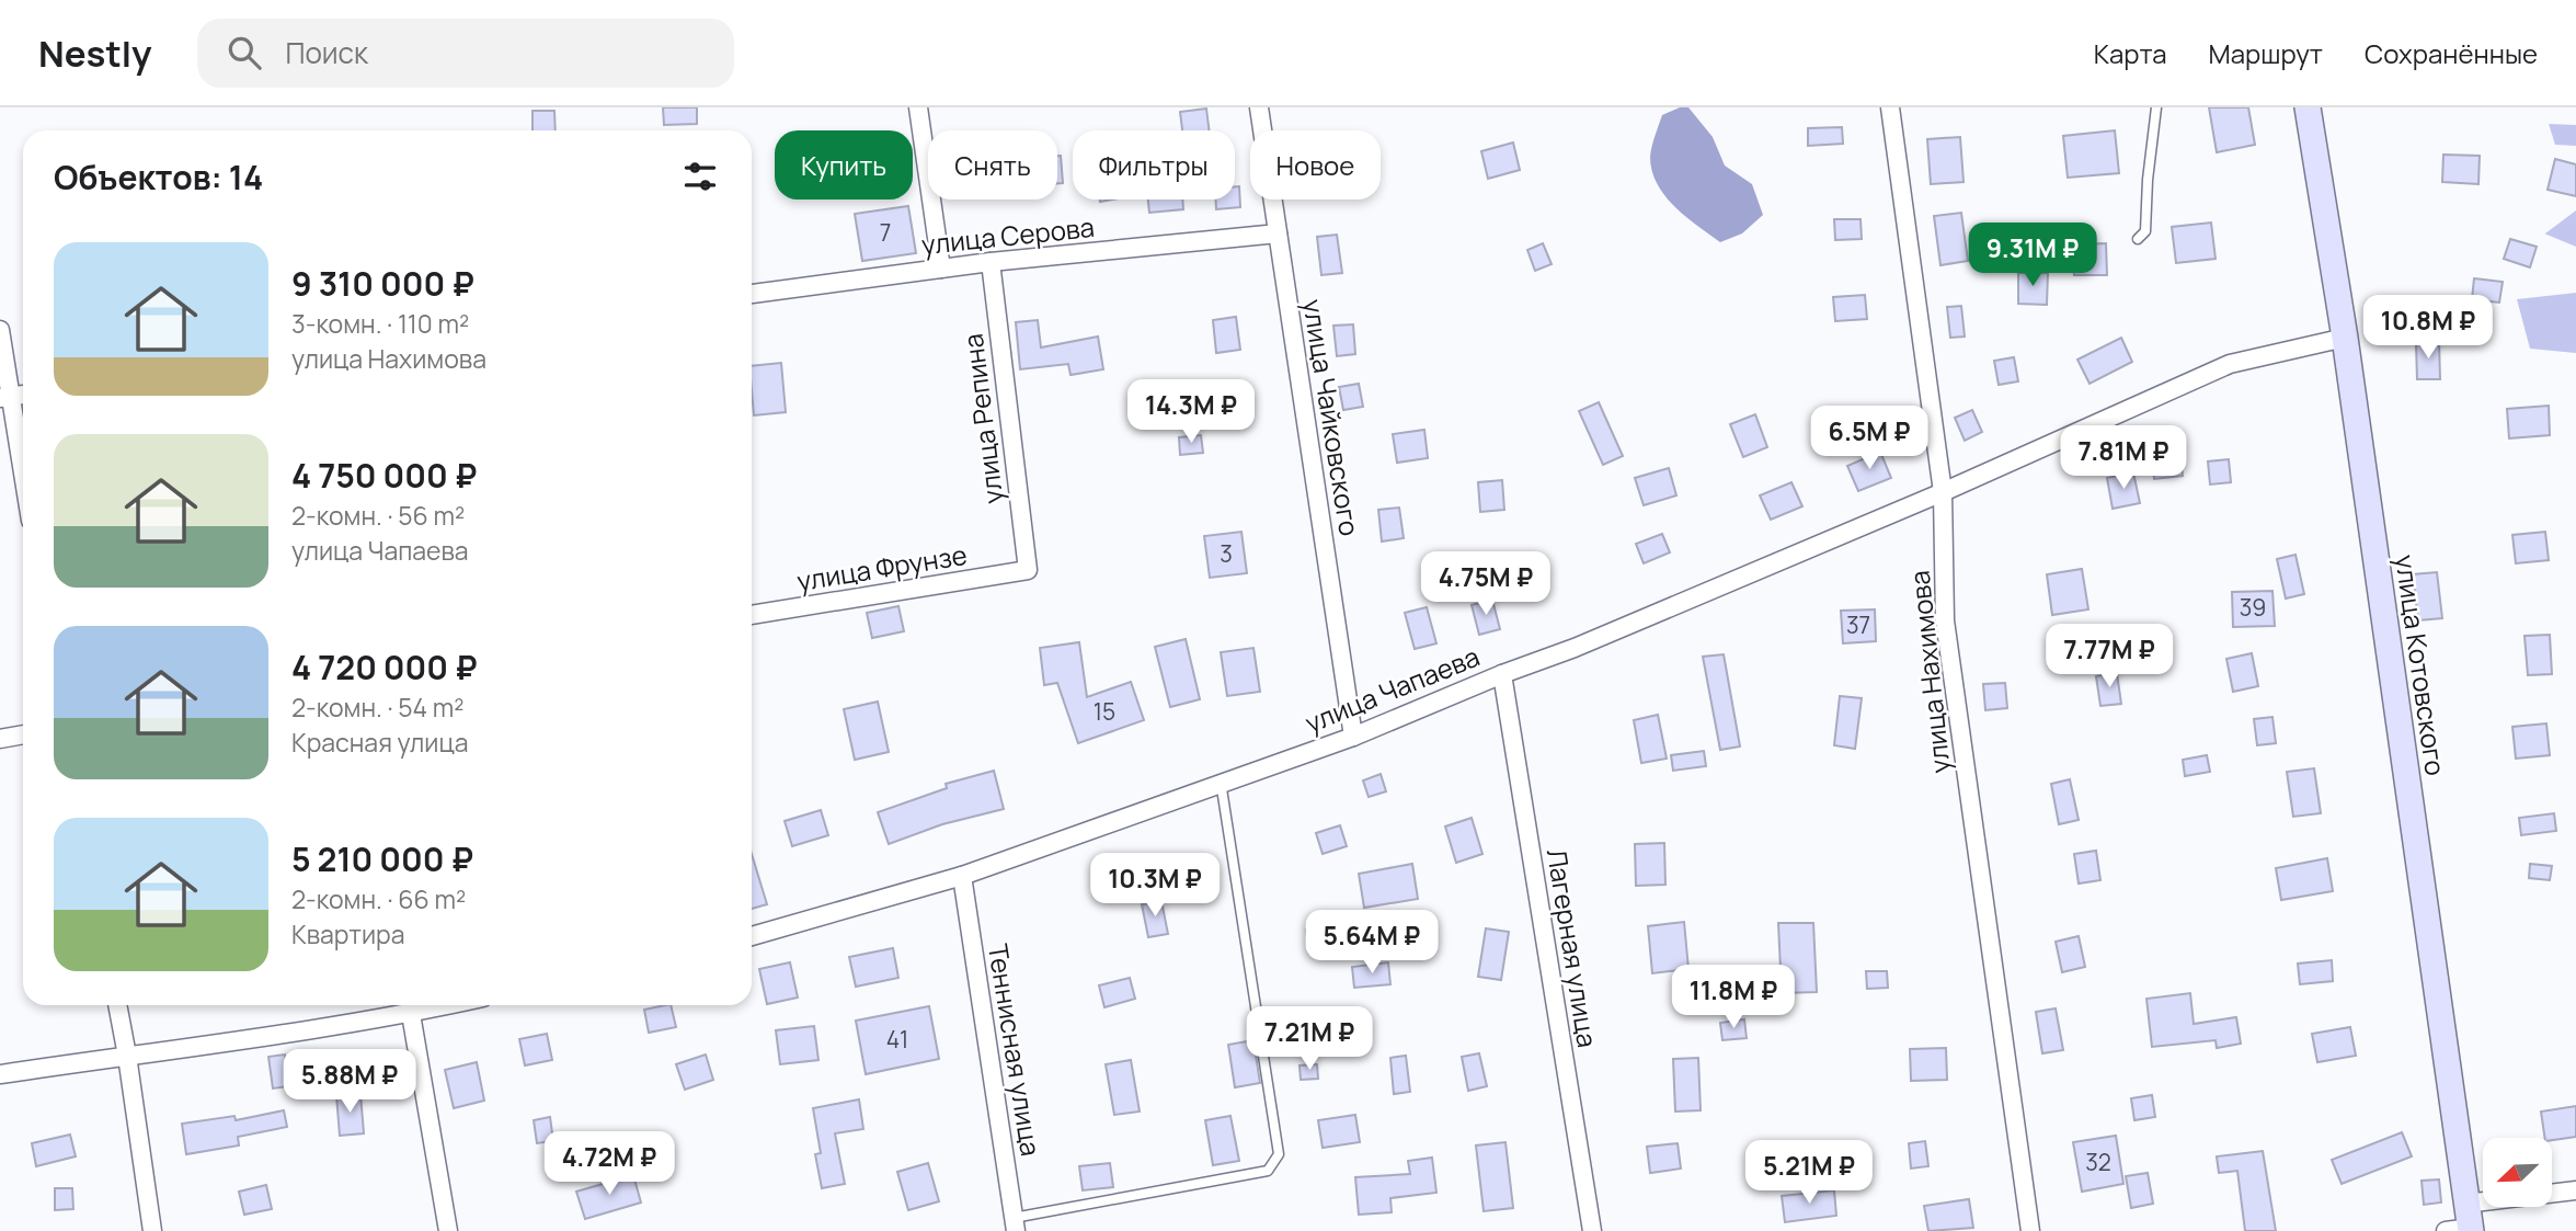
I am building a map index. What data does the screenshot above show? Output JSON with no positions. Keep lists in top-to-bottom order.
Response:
{
  "streets": {
    "main road": ["улица Котовского"],
    "street": [
      "улица Серова",
      "улица Чайковского",
      "улица Репина",
      "улица Фрунзе",
      "улица Нахимова",
      "улица Чапаева",
      "Лагерная улица",
      "Теннисная улица"
    ]
  },
  "crossings": [
    ["улица Серова", "улица Чайковского"],
    ["улица Серова", "улица Репина"],
    ["улица Чайковского", "улица Чапаева"],
    ["улица Репина", "улица Фрунзе"],
    ["улица Котовского", "улица Чапаева"],
    ["улица Нахимова", "улица Чапаева"],
    ["улица Чапаева", "Лагерная улица"],
    ["улица Чапаева", "Теннисная улица"]
  ],
  "house_numbers": [
    "7",
    "3",
    "39",
    "37",
    "15",
    "41",
    "32"
  ],
  "north": "bottom left",
  "page": {
    "header": "Nestly",
    "search": "Поиск",
    "nav": ["Карта", "Маршрут", "Сохранённые"],
    "chip": [
      "Купить",
      "Снять",
      "Фильтры",
      "Новое"
    ],
    "heading": "Объектов: 14",
    "price": [
      "9.31M ₽",
      "10.8M ₽",
      "14.3M ₽",
      "6.5M ₽",
      "7.81M ₽",
      "4.75M ₽",
      "7.77M ₽",
      "10.3M ₽",
      "5.64M ₽",
      "11.8M ₽",
      "7.21M ₽",
      "5.88M ₽",
      "4.72M ₽",
      "5.21M ₽"
    ],
    "list": [
      {
        "name": "9 310 000 ₽",
        "note": "3-комн. · 110 m² · улица Нахимова"
      },
      {
        "name": "4 750 000 ₽",
        "note": "2-комн. · 56 m² · улица Чапаева"
      },
      {
        "name": "4 720 000 ₽",
        "note": "2-комн. · 54 m² · Красная улица"
      },
      {
        "name": "5 210 000 ₽",
        "note": "2-комн. · 66 m² · Квартира"
      }
    ]
  }
}
